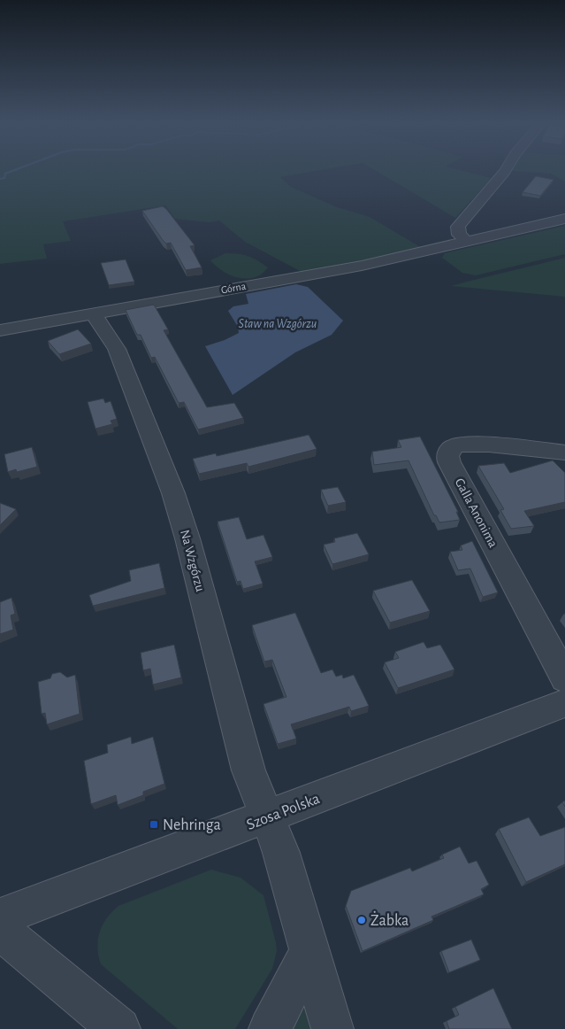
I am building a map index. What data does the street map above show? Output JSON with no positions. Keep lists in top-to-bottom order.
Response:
{
  "streets": {
    "street": [
      "Górna",
      "Galla Anonima",
      "Na Wzgórzu",
      "Szosa Polska"
    ]
  },
  "crossings": [
    ["Górna", "Na Wzgórzu"],
    ["Na Wzgórzu", "Szosa Polska"]
  ],
  "water": ["Staw na Wzgórzu"],
  "places": {
    "transit": ["Nehringa"],
    "other": ["Żabka"]
  }
}
